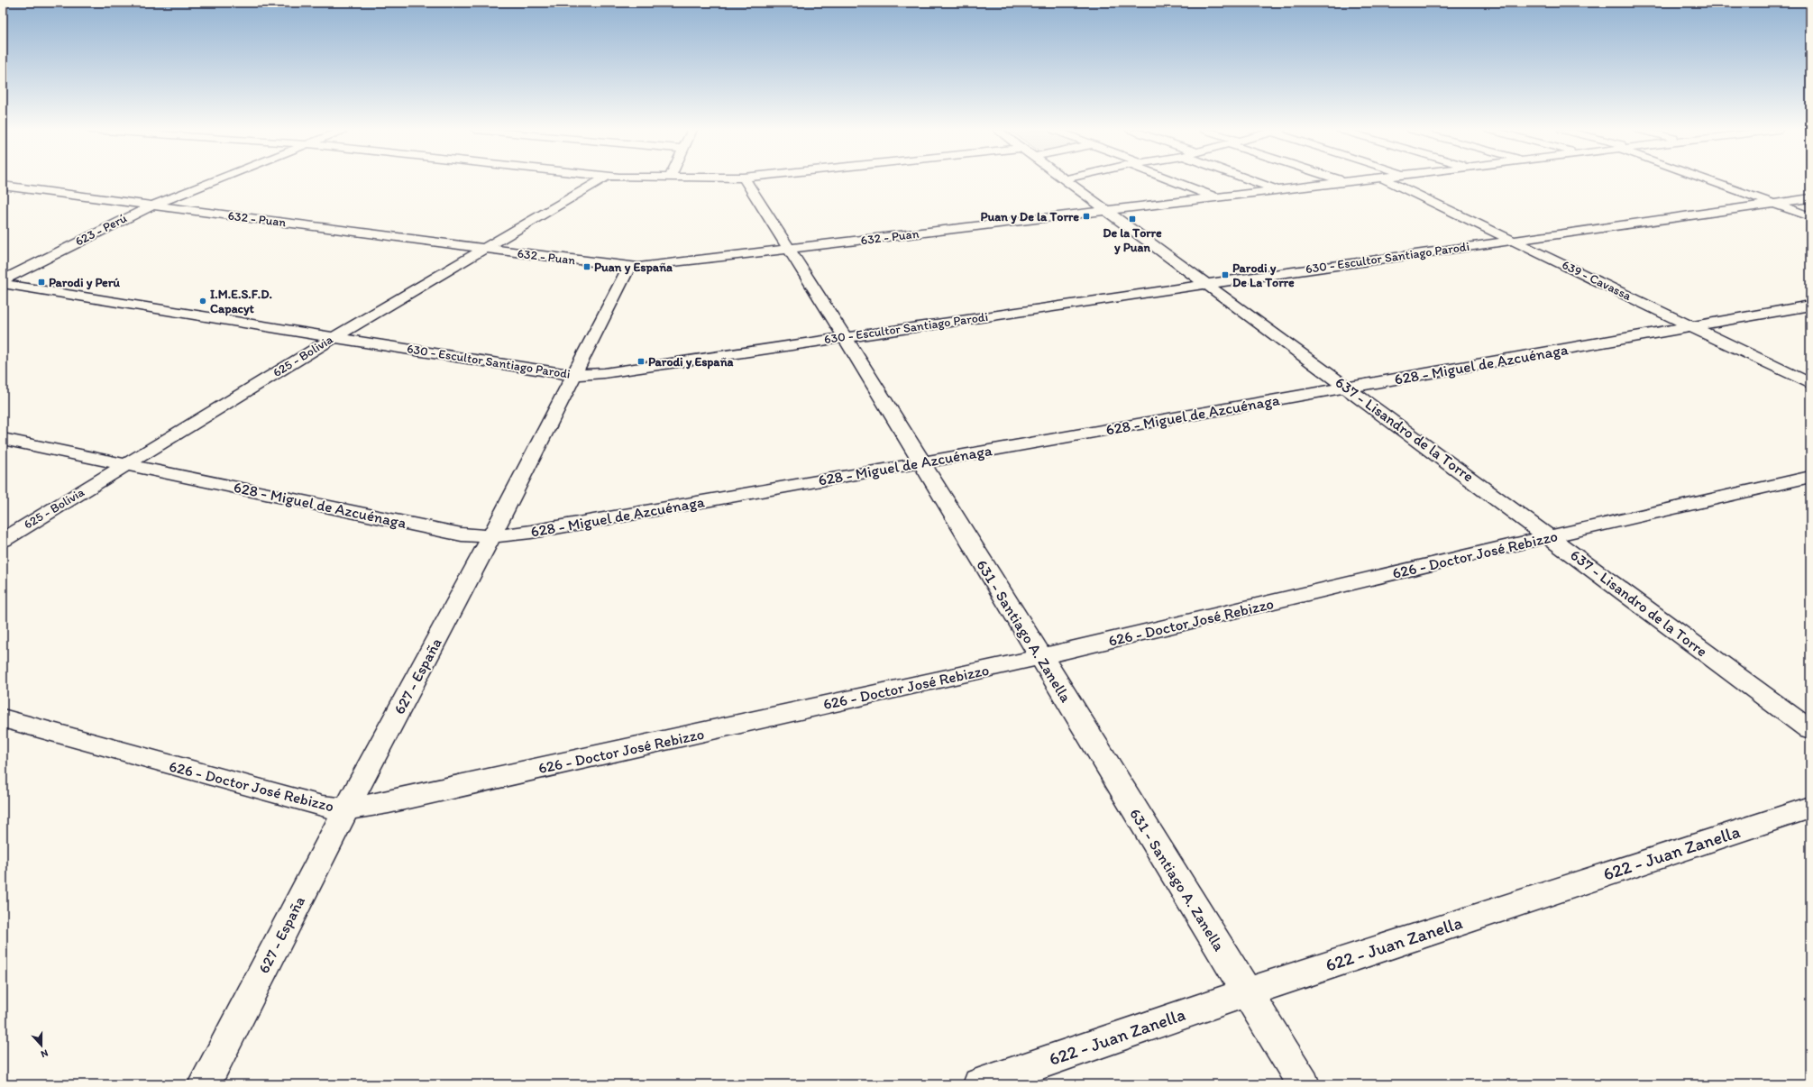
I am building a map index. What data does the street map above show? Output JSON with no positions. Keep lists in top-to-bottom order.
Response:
{
  "streets": {
    "street": [
      "632 - Puan",
      "623 - Perú",
      "630 - Escultor Santiago Parodi",
      "639 - Cavassa",
      "625 - Bolivia",
      "628 - Miguel de Azcuénaga",
      "637 - Lisandro de la Torre",
      "626 - Doctor José Rebizzo",
      "631 - Santiago A. Zanella",
      "627 - España",
      "622 - Juan Zanella"
    ]
  },
  "crossings": [
    ["632 - Puan", "623 - Perú"],
    ["632 - Puan", "625 - Bolivia"],
    ["632 - Puan", "637 - Lisandro de la Torre"],
    ["632 - Puan", "631 - Santiago A. Zanella"],
    ["632 - Puan", "627 - España"],
    ["630 - Escultor Santiago Parodi", "639 - Cavassa"],
    ["630 - Escultor Santiago Parodi", "625 - Bolivia"],
    ["630 - Escultor Santiago Parodi", "637 - Lisandro de la Torre"],
    ["630 - Escultor Santiago Parodi", "631 - Santiago A. Zanella"],
    ["630 - Escultor Santiago Parodi", "627 - España"],
    ["639 - Cavassa", "628 - Miguel de Azcuénaga"],
    ["625 - Bolivia", "628 - Miguel de Azcuénaga"],
    ["628 - Miguel de Azcuénaga", "637 - Lisandro de la Torre"],
    ["628 - Miguel de Azcuénaga", "631 - Santiago A. Zanella"],
    ["628 - Miguel de Azcuénaga", "627 - España"],
    ["637 - Lisandro de la Torre", "626 - Doctor José Rebizzo"],
    ["626 - Doctor José Rebizzo", "631 - Santiago A. Zanella"],
    ["626 - Doctor José Rebizzo", "627 - España"],
    ["631 - Santiago A. Zanella", "622 - Juan Zanella"]
  ],
  "places": {
    "transit": [
      "Puan y De la Torre",
      "De la Torre y Puan",
      "Puan y España",
      "Parodi y De La Torre",
      "Parodi y Perú",
      "Parodi y España"
    ],
    "other": ["I.M.E.S.F.D. Capacyt"]
  },
  "north": "bottom"
}
